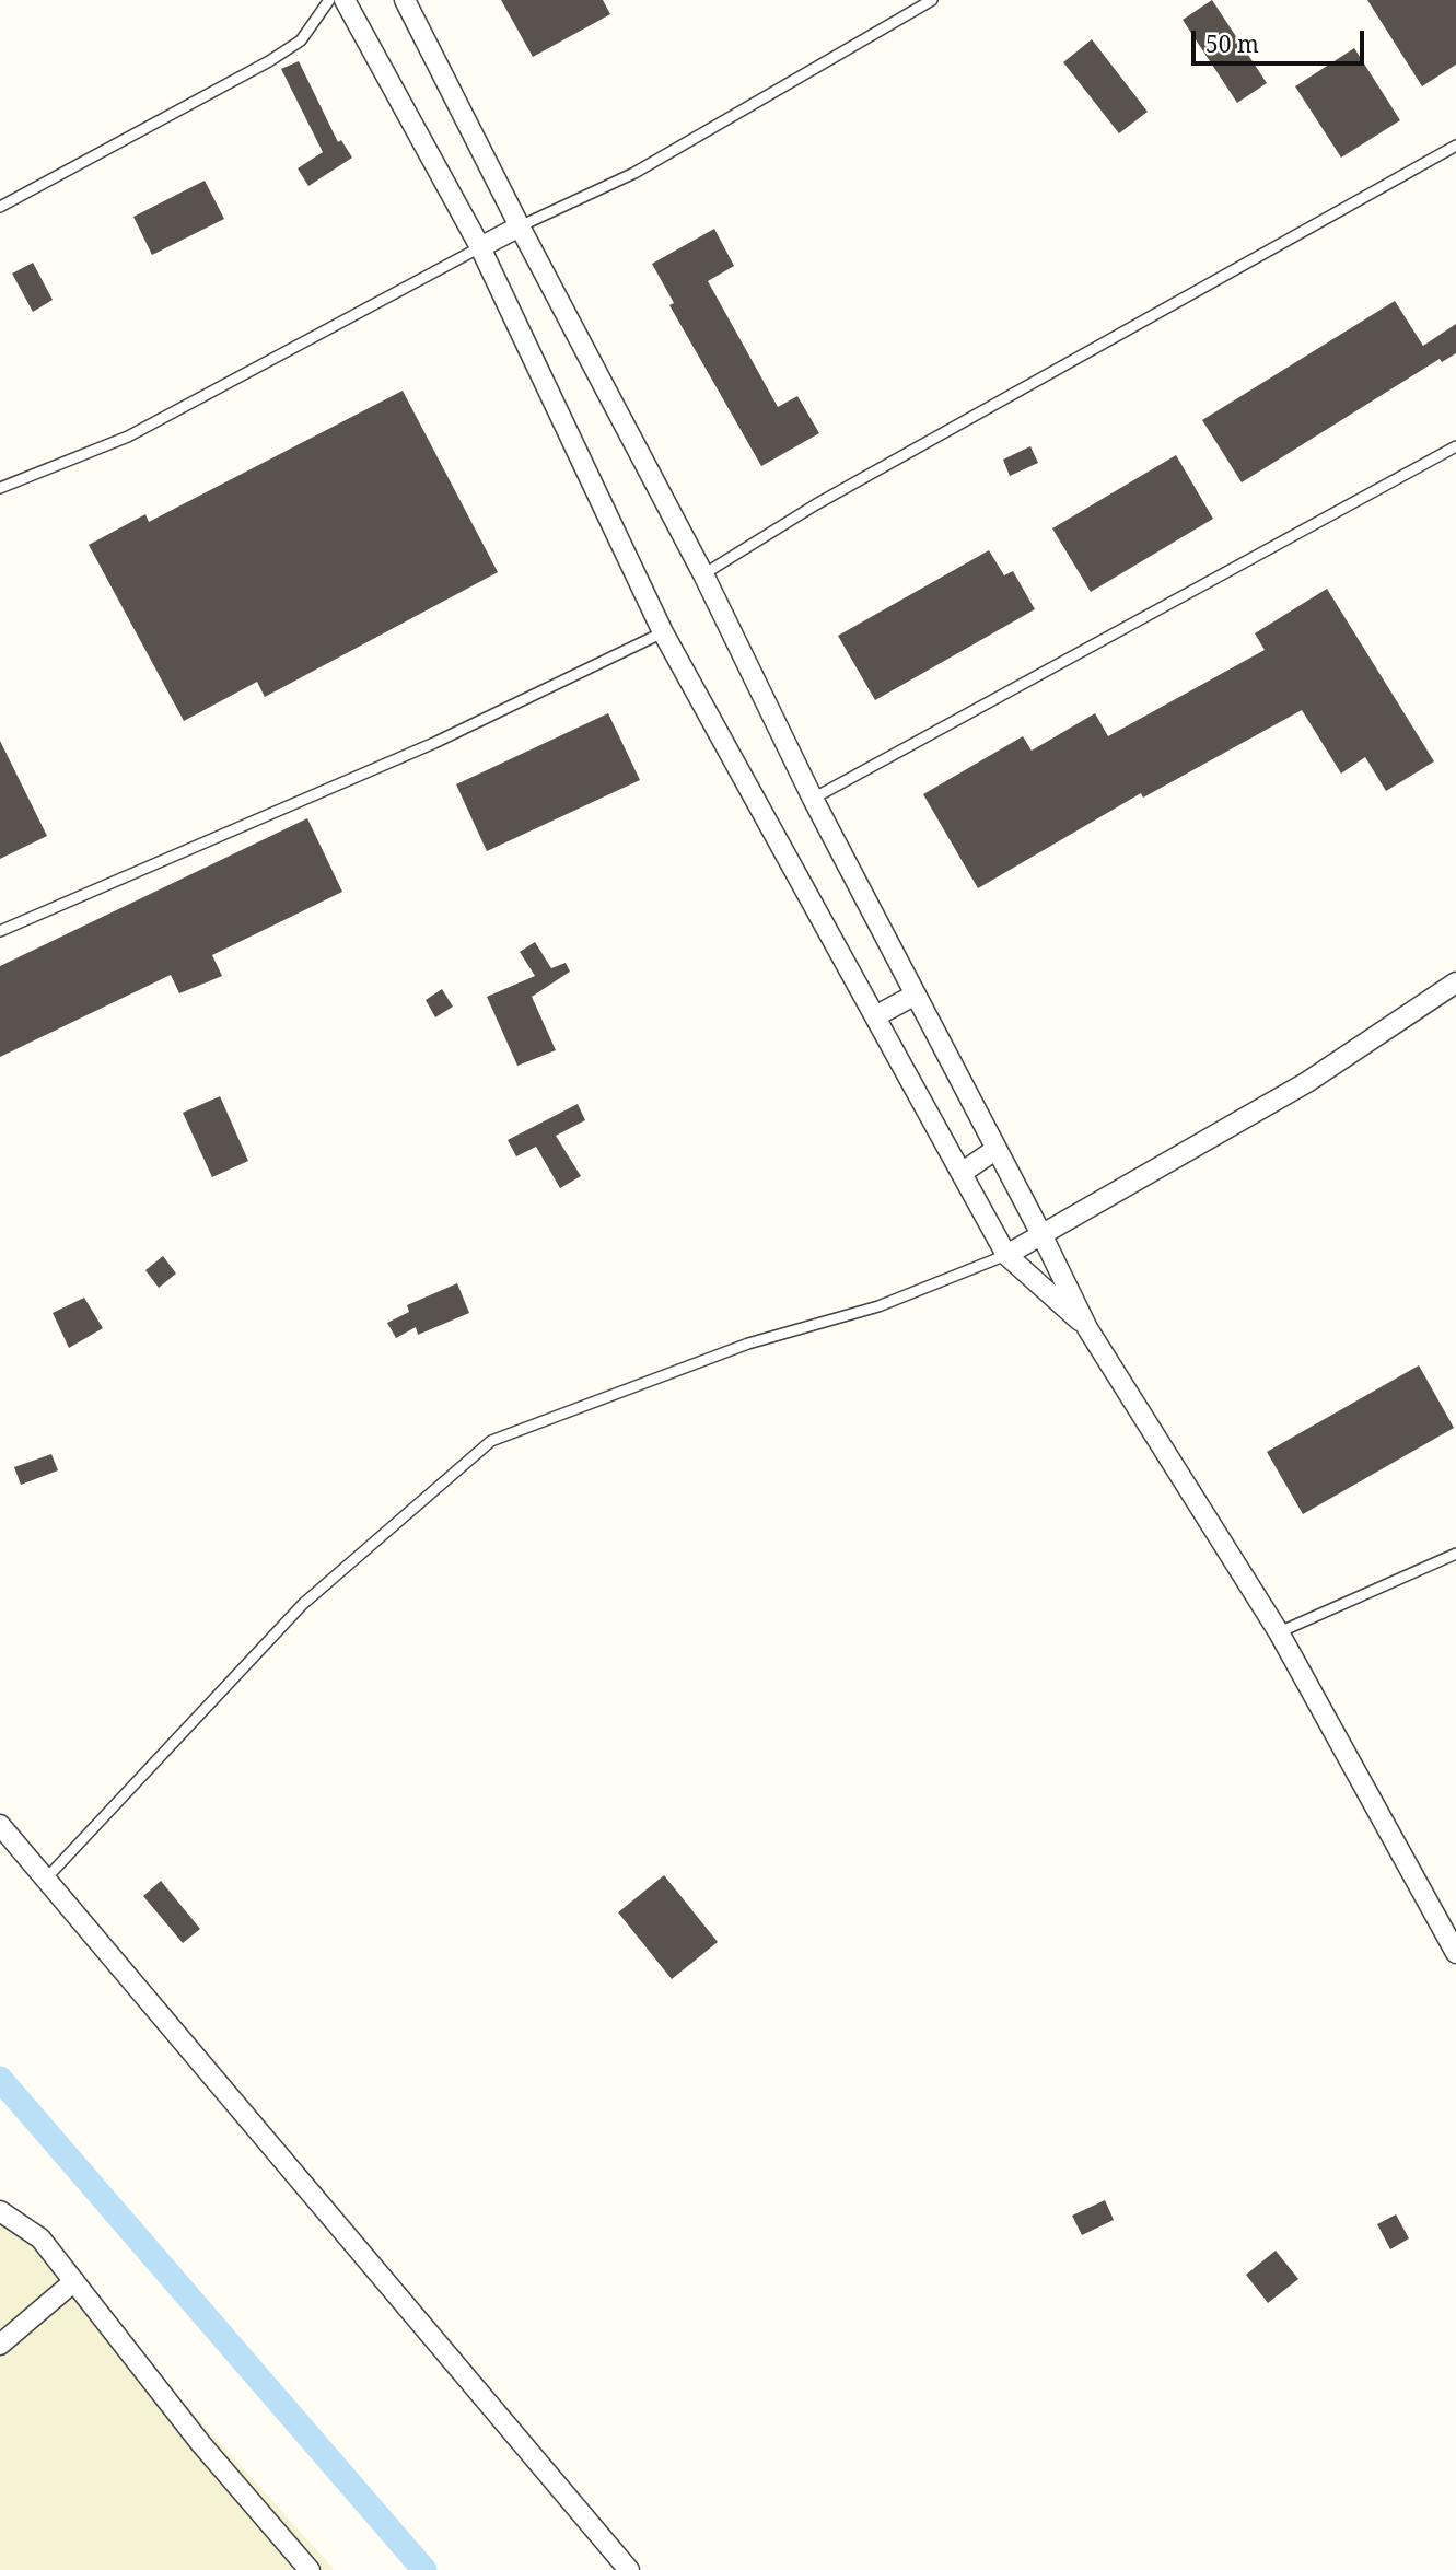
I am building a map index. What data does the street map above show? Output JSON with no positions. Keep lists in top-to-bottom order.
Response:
{
  "scale_bar": "50 m"
}
